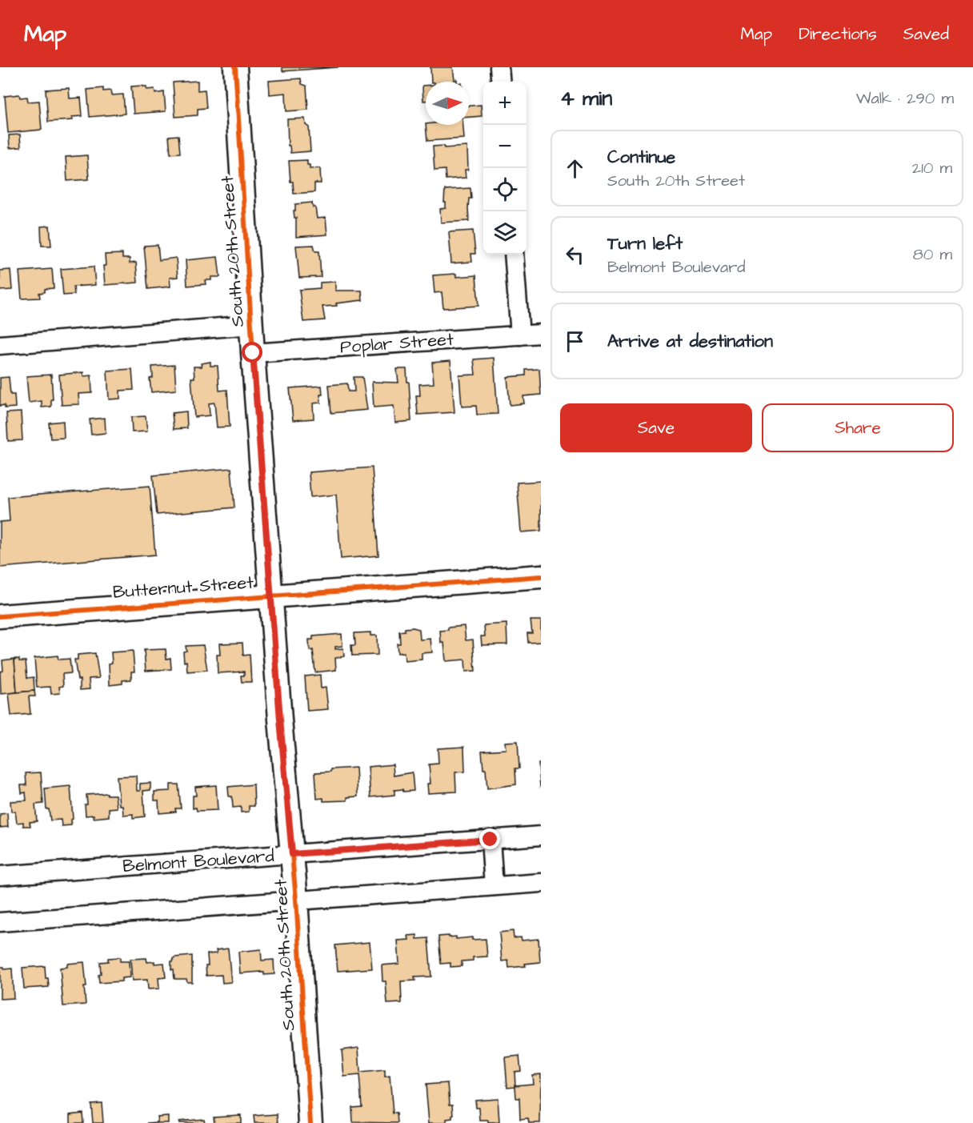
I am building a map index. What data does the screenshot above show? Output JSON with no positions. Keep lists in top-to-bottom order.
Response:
{
  "streets": {
    "street": [
      "South 20th Street",
      "Poplar Street",
      "Butternut Street",
      "Belmont Boulevard"
    ]
  },
  "crossings": [
    ["South 20th Street", "Poplar Street"],
    ["South 20th Street", "Butternut Street"],
    ["South 20th Street", "Belmont Boulevard"]
  ],
  "north": "right",
  "page": {
    "header": "Map",
    "nav": ["Map", "Directions", "Saved"],
    "heading": ["4 min", "Walk · 290 m"],
    "map_buttons": ["+", "−"],
    "list": [
      ["Continue", "South 20th Street", "210 m"],
      ["Turn left", "Belmont Boulevard", "80 m"],
      "Arrive at destination"
    ],
    "buttons": ["Save", "Share"]
  }
}
